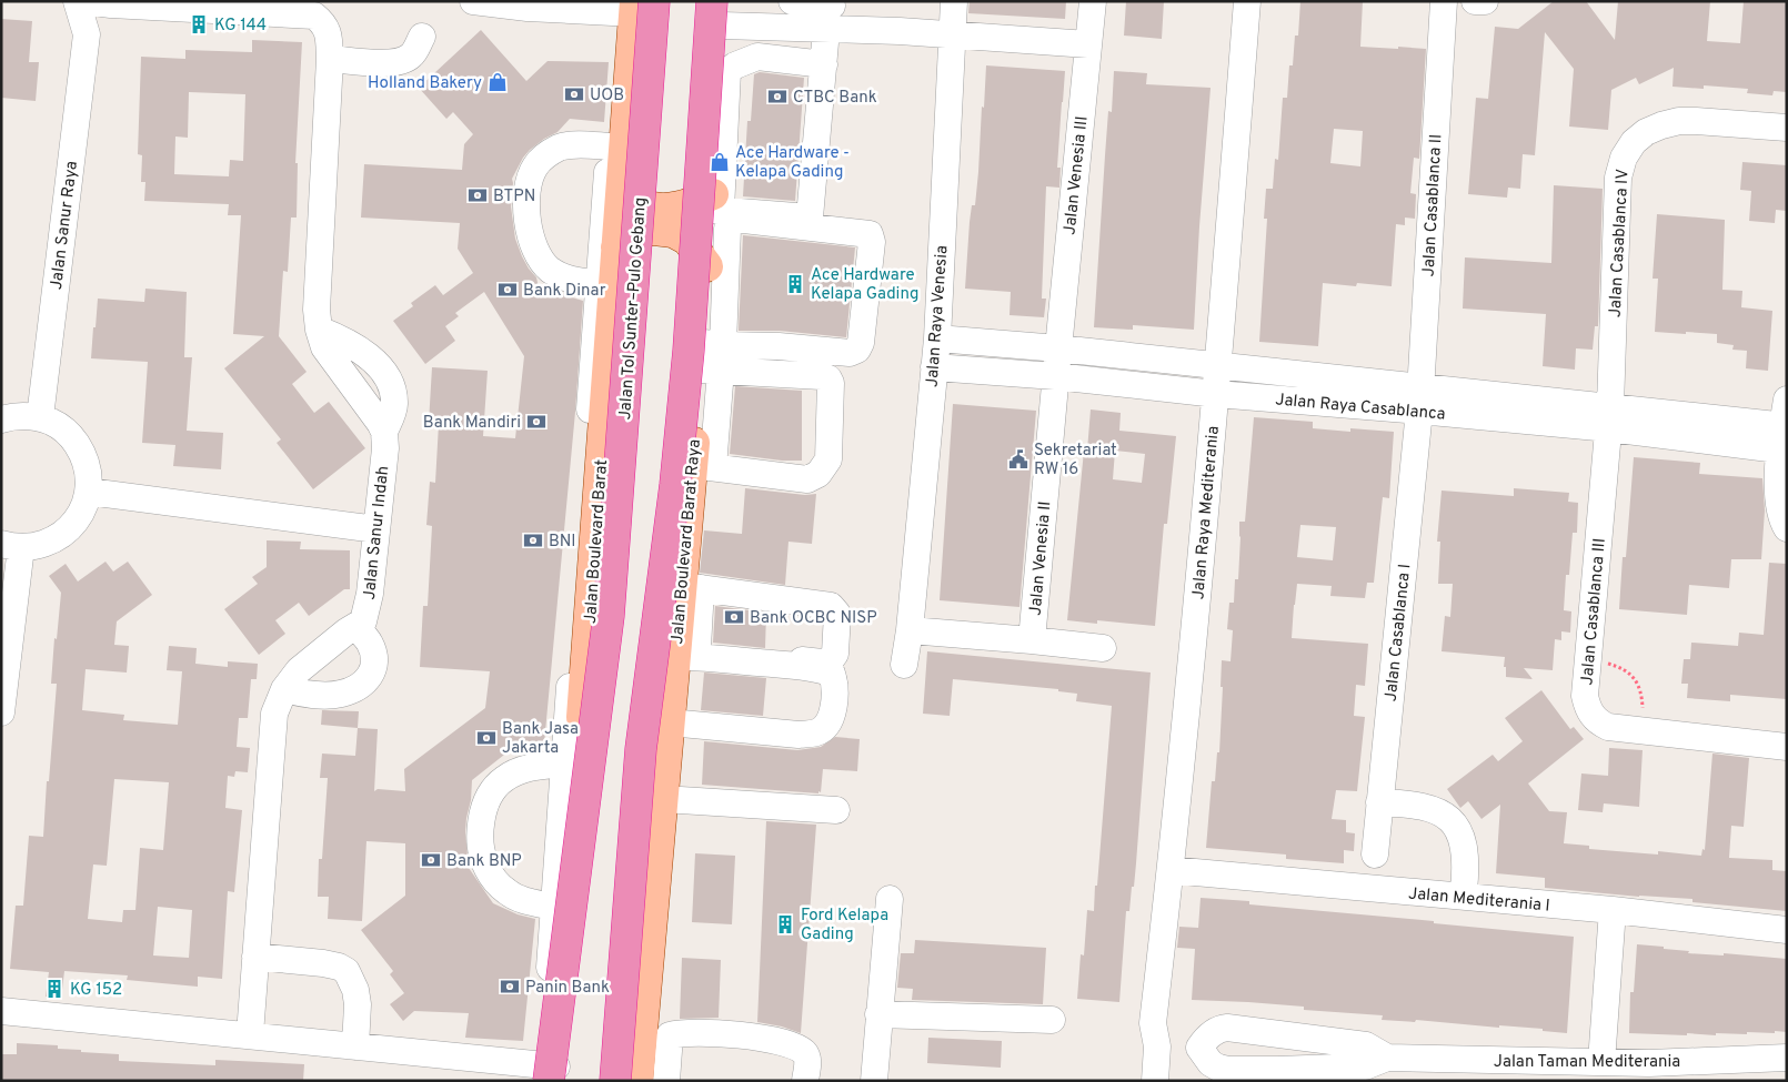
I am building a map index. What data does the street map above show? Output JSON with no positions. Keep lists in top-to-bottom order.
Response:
{
  "streets": {
    "highway": ["Jalan Tol Sunter–Pulo Gebang"],
    "main road": ["Jalan Boulevard Barat", "Jalan Boulevard Barat Raya"],
    "street": [
      "Jalan Venesia III",
      "Jalan Casablanca II",
      "Jalan Sanur Raya",
      "Jalan Casablanca IV",
      "Jalan Raya Venesia",
      "Jalan Raya Casablanca",
      "Jalan Raya Mediterania",
      "Jalan Sanur Indah",
      "Jalan Venesia II",
      "Jalan Casablanca III",
      "Jalan Casablanca I",
      "Jalan Mediterania I",
      "Jalan Taman Mediterania"
    ]
  },
  "crossings": [
    ["Jalan Venesia III", "Jalan Raya Casablanca"],
    ["Jalan Venesia III", "Jalan Venesia II"],
    ["Jalan Casablanca II", "Jalan Raya Casablanca"],
    ["Jalan Casablanca II", "Jalan Casablanca I"],
    ["Jalan Casablanca IV", "Jalan Raya Casablanca"],
    ["Jalan Casablanca IV", "Jalan Casablanca III"],
    ["Jalan Tol Sunter–Pulo Gebang", "Jalan Boulevard Barat"],
    ["Jalan Raya Venesia", "Jalan Raya Casablanca"],
    ["Jalan Raya Casablanca", "Jalan Raya Mediterania"],
    ["Jalan Raya Casablanca", "Jalan Venesia II"],
    ["Jalan Raya Casablanca", "Jalan Casablanca III"],
    ["Jalan Raya Casablanca", "Jalan Casablanca I"],
    ["Jalan Raya Mediterania", "Jalan Mediterania I"]
  ],
  "places": {
    "building": [
      "KG 144",
      "Ace Hardware Kelapa Gading",
      "Ford Kelapa Gading",
      "KG 152"
    ],
    "shop": ["Holland Bakery", "Ace Hardware - Kelapa Gading"],
    "bank": [
      "UOB",
      "CTBC Bank",
      "BTPN",
      "Bank Dinar",
      "Bank Mandiri",
      "BNI",
      "Bank OCBC NISP",
      "Bank Jasa Jakarta",
      "Bank BNP",
      "Panin Bank"
    ],
    "public building": ["Sekretariat RW 16"]
  }
}
